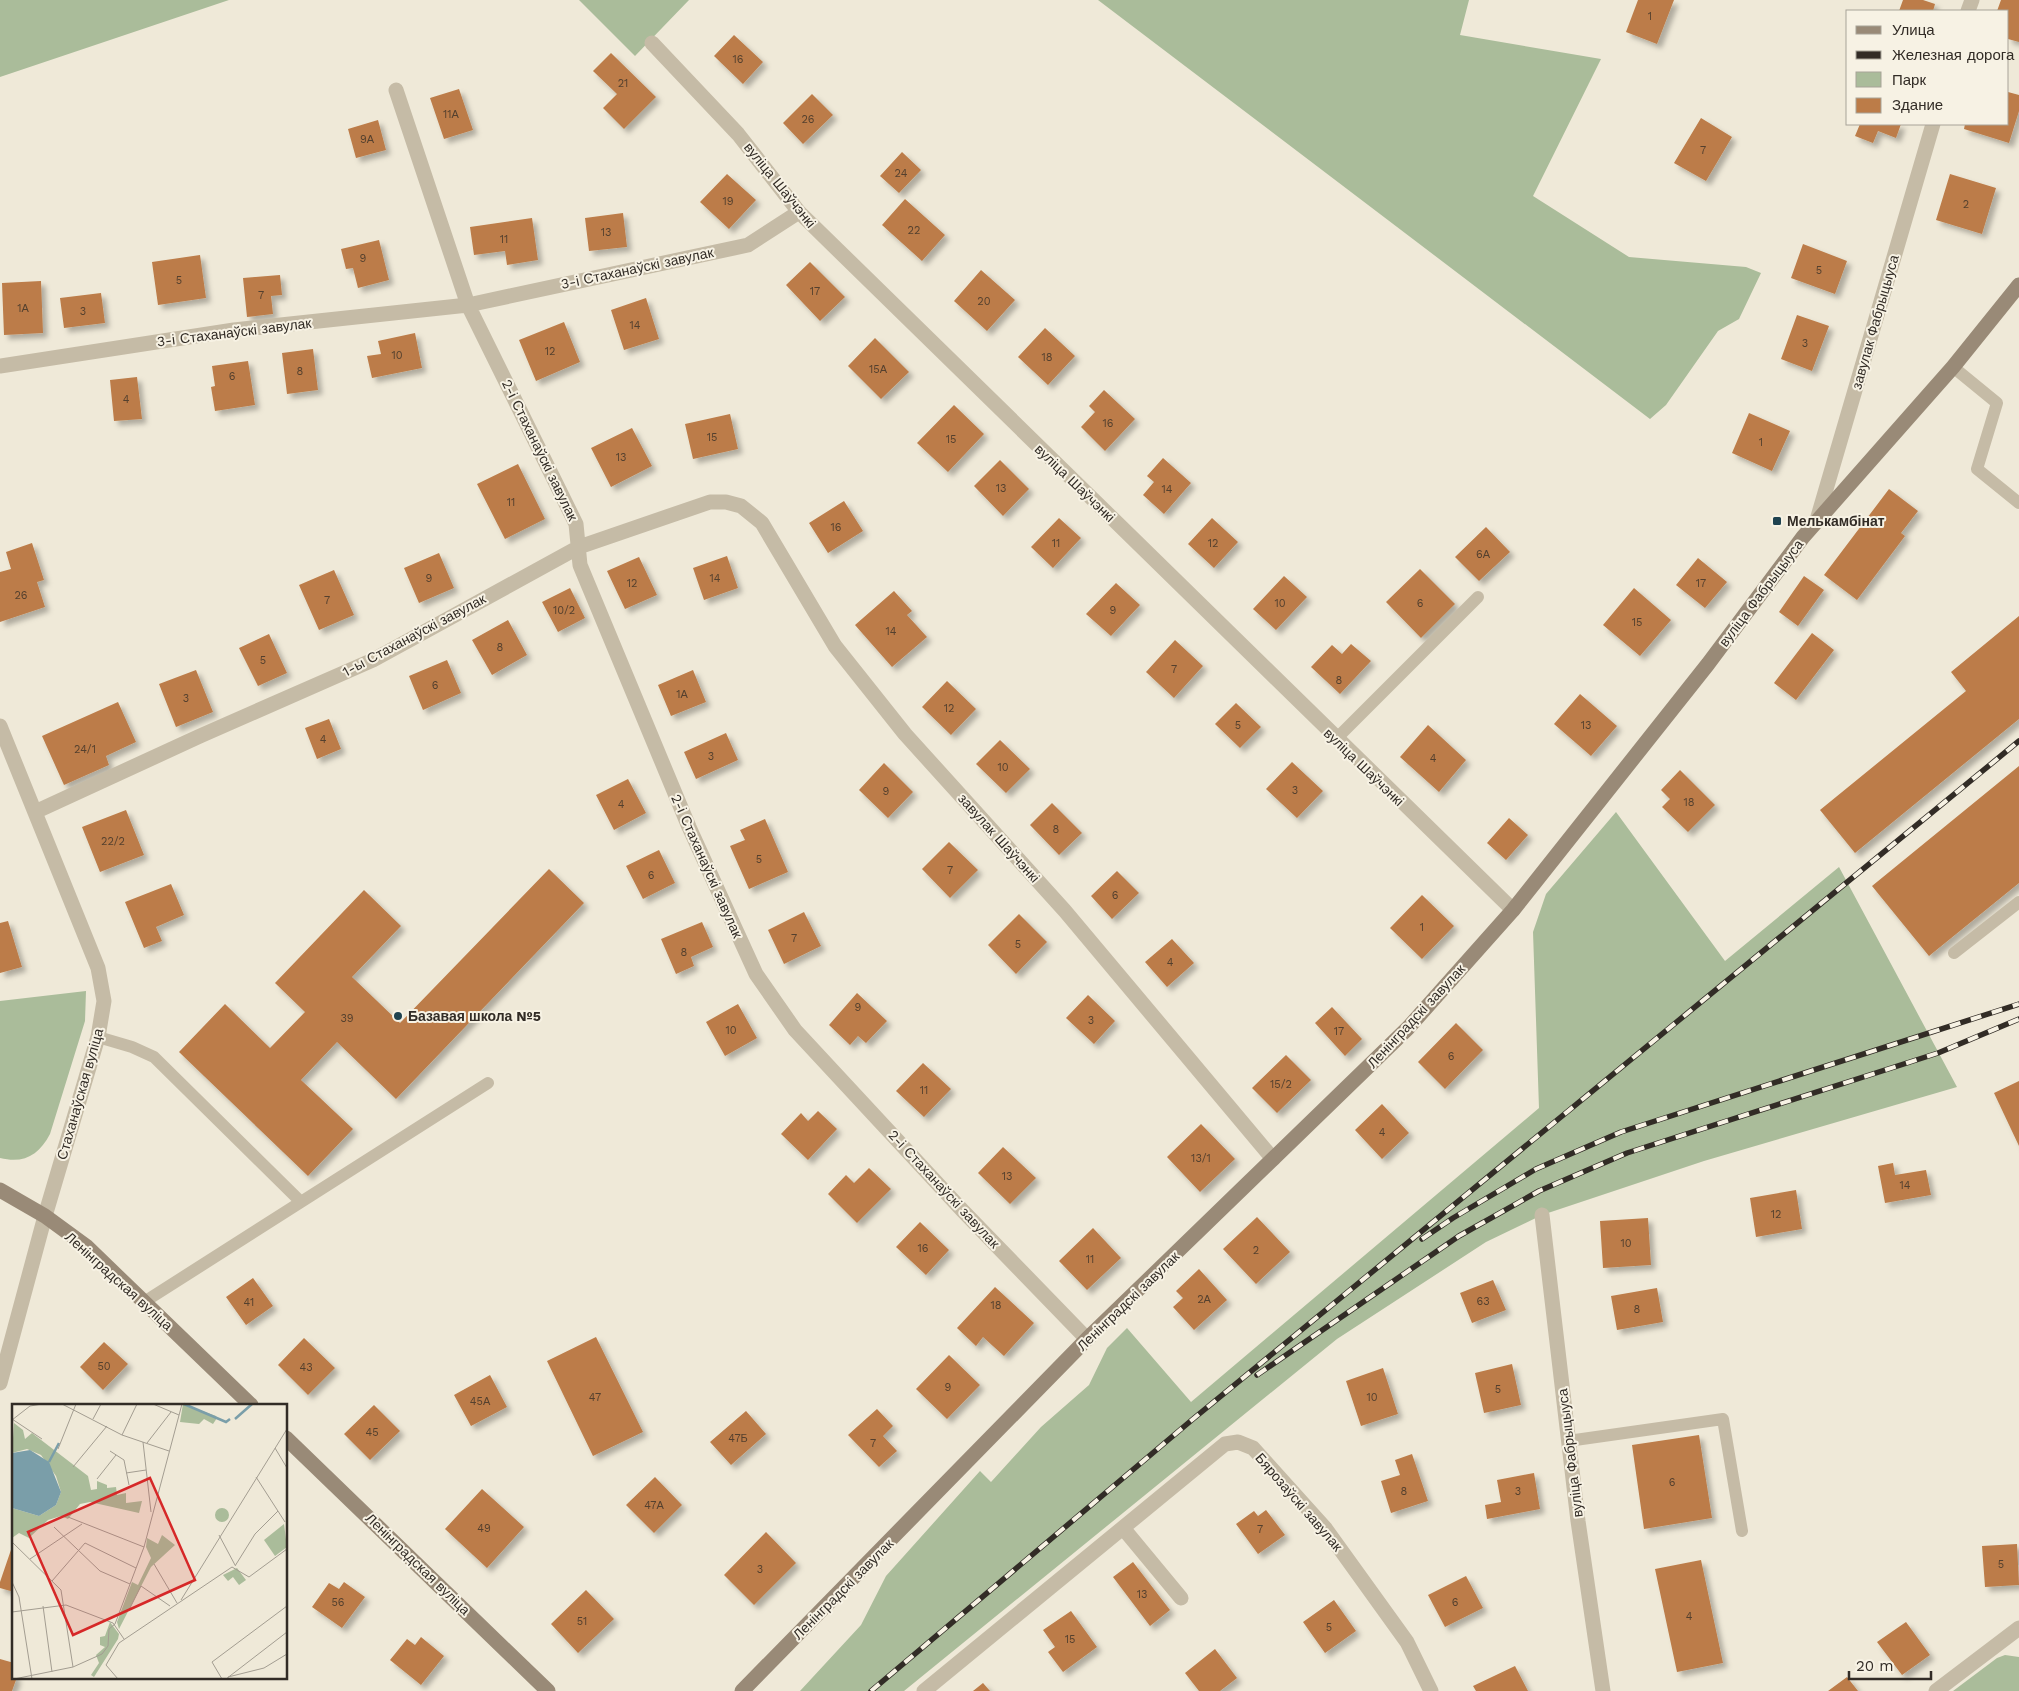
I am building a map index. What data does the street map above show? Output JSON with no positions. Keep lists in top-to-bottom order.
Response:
{
  "streets": {
    "street": [
      "вуліца Шаўчэнкі",
      "3-і Стаханаўскі завулак",
      "завулак Фабрыцыуса",
      "2-і Стаханаўскі завулак",
      "вуліца Фабрыцыуса",
      "1-ы Стаханаўскі завулак",
      "завулак Шаўчэнкі",
      "Ленінградскі завулак",
      "Стаханаўская вуліца",
      "Ленінградская вуліца",
      "Бярозаўскі завулак"
    ]
  },
  "crossings": [
    ["вуліца Шаўчэнкі", "3-і Стаханаўскі завулак"],
    ["вуліца Шаўчэнкі", "вуліца Фабрыцыуса"],
    ["вуліца Шаўчэнкі", "Ленінградскі завулак"],
    ["3-і Стаханаўскі завулак", "2-і Стаханаўскі завулак"],
    ["завулак Фабрыцыуса", "вуліца Фабрыцыуса"],
    ["2-і Стаханаўскі завулак", "1-ы Стаханаўскі завулак"],
    ["2-і Стаханаўскі завулак", "Ленінградскі завулак"],
    ["вуліца Фабрыцыуса", "Ленінградскі завулак"],
    ["1-ы Стаханаўскі завулак", "завулак Шаўчэнкі"],
    ["1-ы Стаханаўскі завулак", "Стаханаўская вуліца"],
    ["завулак Шаўчэнкі", "Ленінградскі завулак"],
    ["Стаханаўская вуліца", "Ленінградская вуліца"]
  ],
  "places": {
    "transit": ["Мелькамбінат"],
    "other": ["Базавая школа №5"]
  },
  "house_numbers": [
    "1",
    "16",
    "21",
    "11А",
    "26",
    "9А",
    "7",
    "24",
    "19",
    "2",
    "22",
    "13",
    "11",
    "9",
    "5",
    "5",
    "17",
    "7",
    "20",
    "1А",
    "3",
    "14",
    "3",
    "12",
    "10",
    "18",
    "15А",
    "8",
    "6",
    "4",
    "16",
    "15",
    "15",
    "1",
    "13",
    "13",
    "14",
    "11",
    "16",
    "11",
    "12",
    "6А",
    "9",
    "14",
    "12",
    "17",
    "26",
    "7",
    "10",
    "6",
    "10/2",
    "9",
    "15",
    "14",
    "8",
    "5",
    "7",
    "8",
    "6",
    "1А",
    "3",
    "12",
    "5",
    "13",
    "4",
    "24/1",
    "3",
    "4",
    "10",
    "3",
    "9",
    "18",
    "4",
    "8",
    "22/2",
    "5",
    "7",
    "6",
    "6",
    "1",
    "7",
    "5",
    "8",
    "4",
    "9",
    "39",
    "3",
    "10",
    "17",
    "6",
    "15/2",
    "11",
    "4",
    "13/1",
    "13",
    "14",
    "12",
    "10",
    "16",
    "2",
    "11",
    "2А",
    "63",
    "41",
    "18",
    "8",
    "50",
    "43",
    "9",
    "5",
    "47",
    "10",
    "45А",
    "45",
    "47Б",
    "7",
    "6",
    "8",
    "3",
    "47А",
    "49",
    "7",
    "5",
    "3",
    "13",
    "56",
    "6",
    "4",
    "51",
    "5",
    "15"
  ],
  "legend": [
    "Улица",
    "Железная дорога",
    "Парк",
    "Здание"
  ],
  "scale_bar": "20 m"
}
